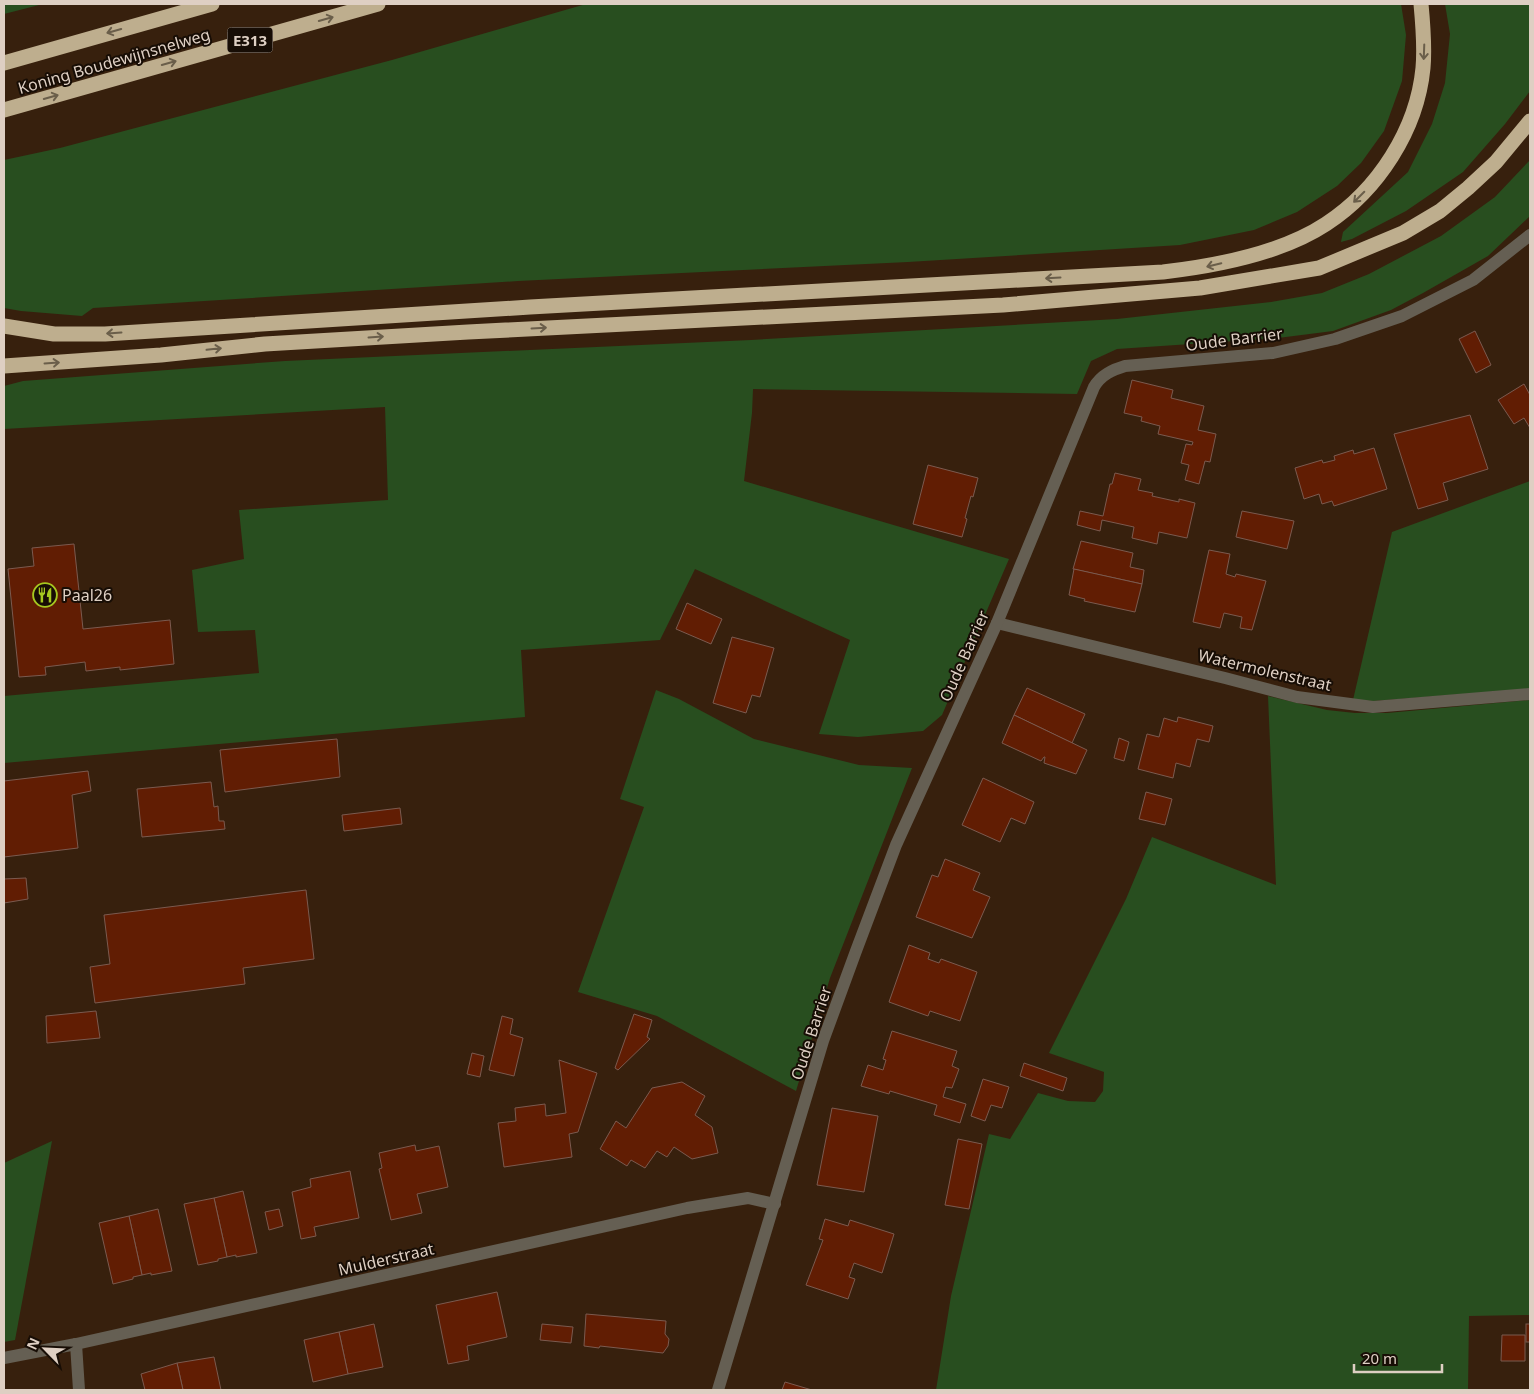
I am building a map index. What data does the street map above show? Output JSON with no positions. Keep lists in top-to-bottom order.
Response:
{
  "streets": {
    "highway": ["E313", "Koning Boudewijnsnelweg"],
    "street": ["Oude Barrier", "Watermolenstraat", "Mulderstraat"]
  },
  "crossings": [
    ["Oude Barrier", "Watermolenstraat"],
    ["Oude Barrier", "Mulderstraat"]
  ],
  "places": {
    "restaurant": ["Paal26"]
  },
  "scale_bar": "20 m",
  "north": "top left"
}
